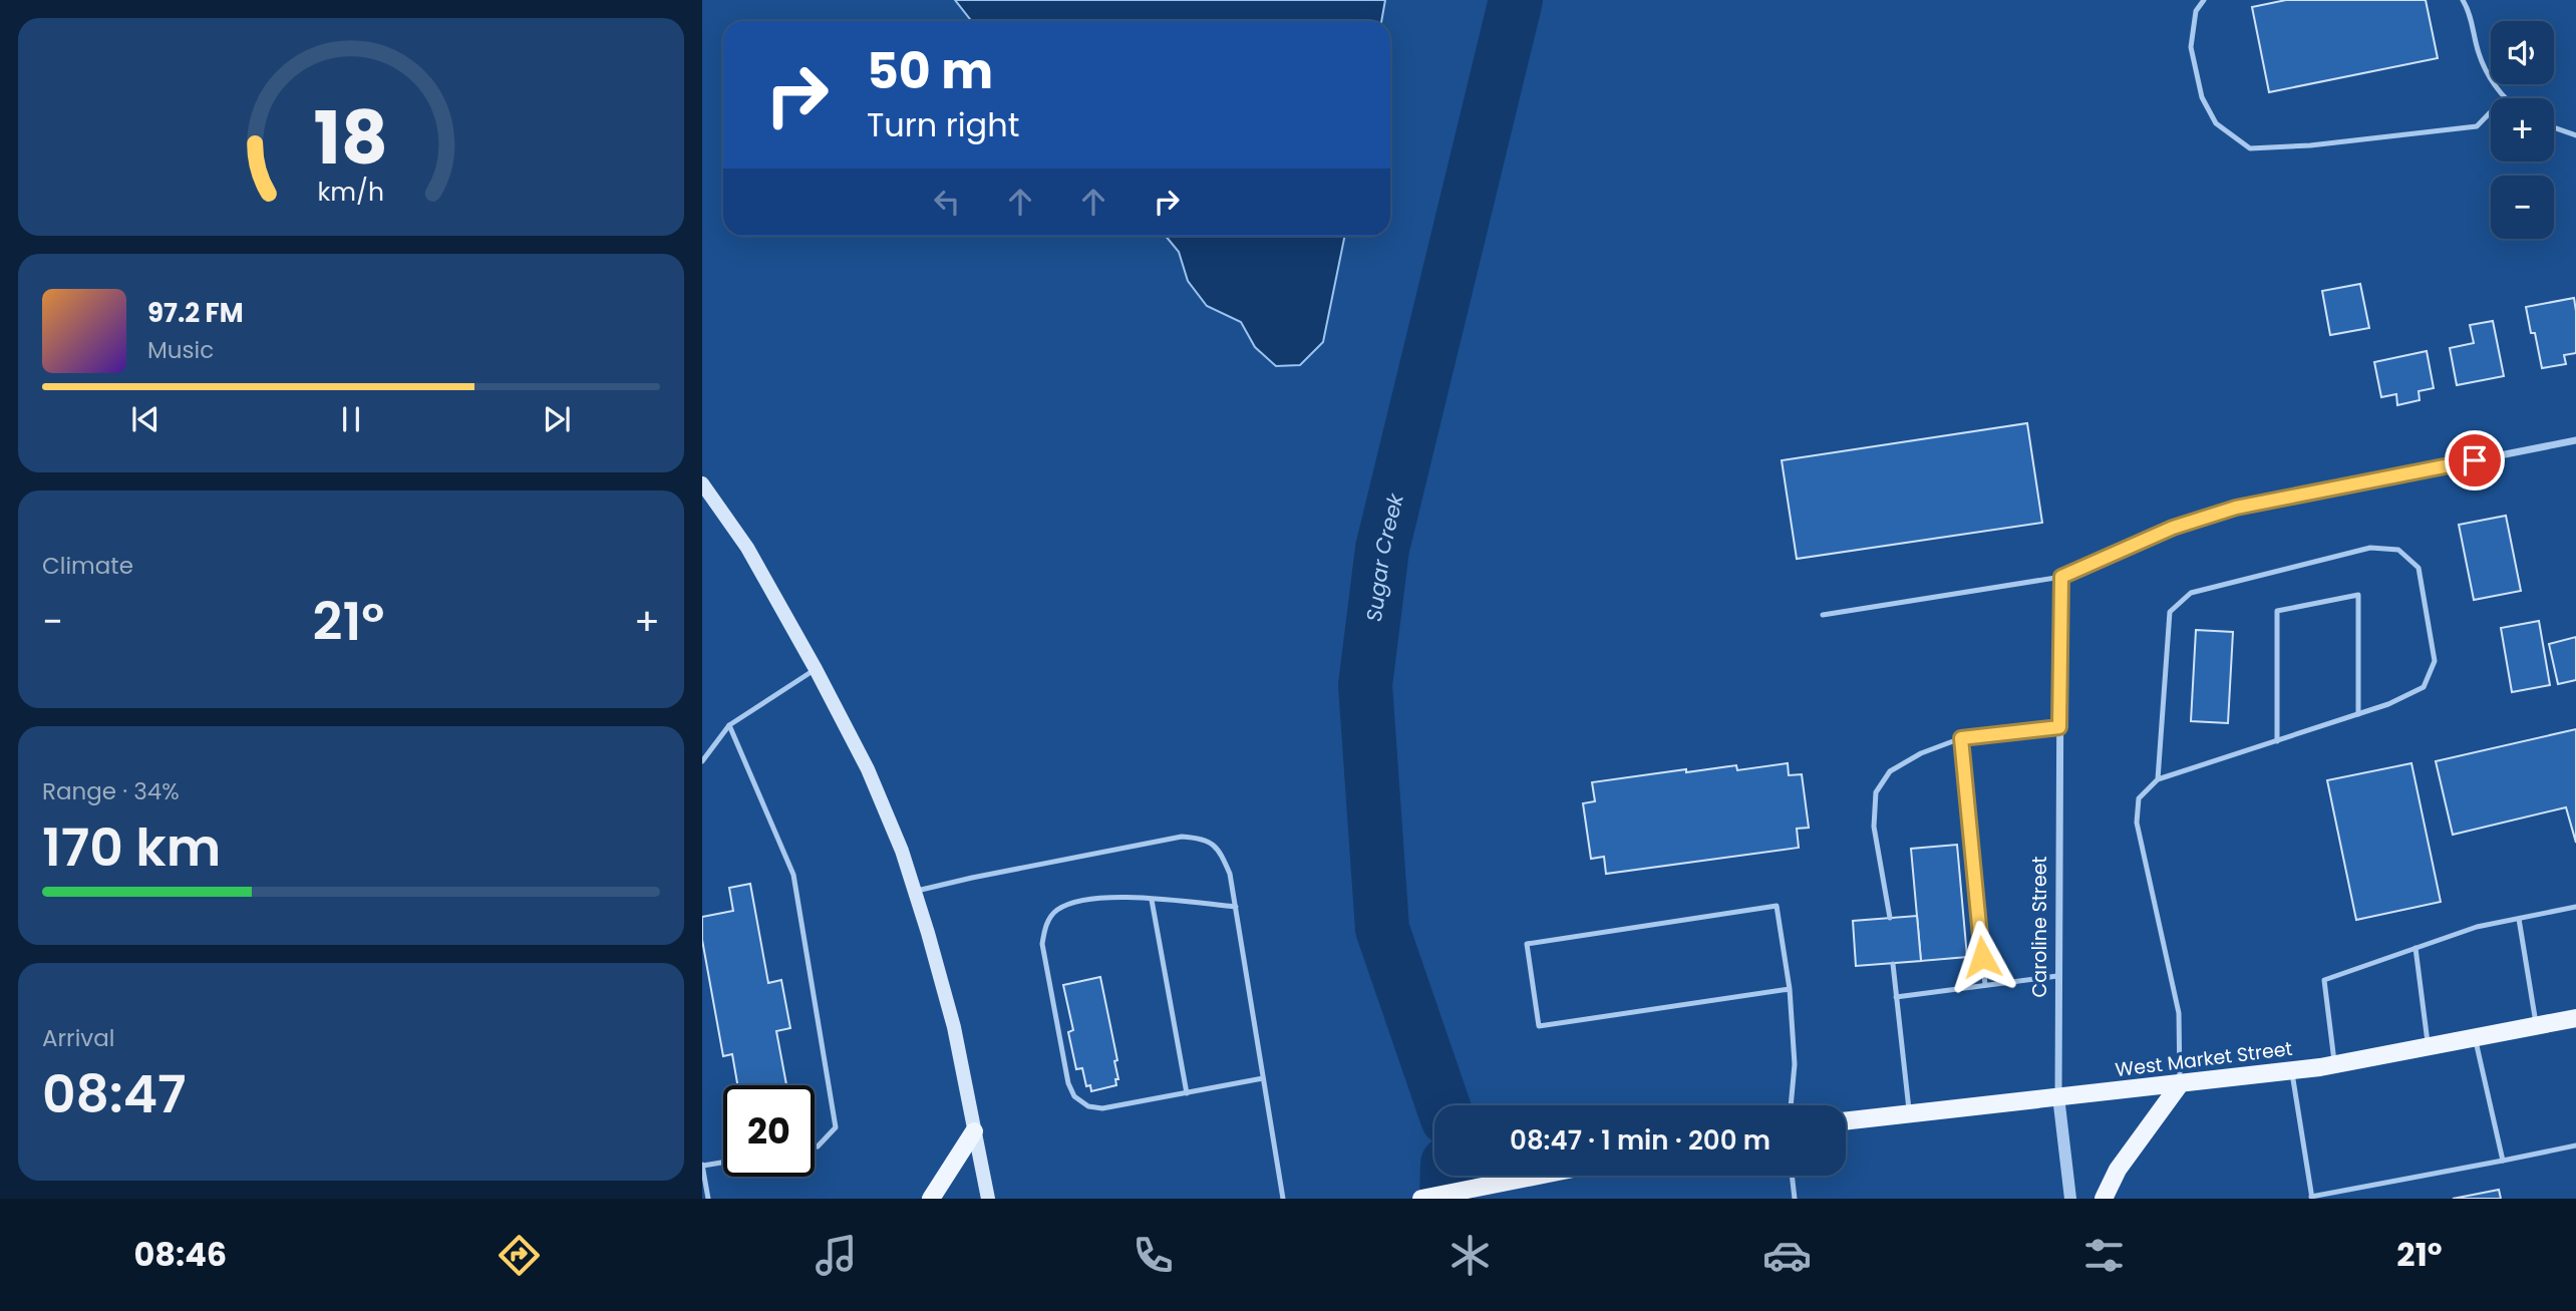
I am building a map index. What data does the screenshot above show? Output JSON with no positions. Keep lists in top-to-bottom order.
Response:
{
  "streets": {
    "main road": ["West Market Street"],
    "street": ["Caroline Street"]
  },
  "crossings": [
    ["Caroline Street", "West Market Street"]
  ],
  "water": ["Sugar Creek"],
  "page": {
    "map_buttons": ["+", "−"],
    "turn": ["50 m", "Turn right"],
    "song": ["97.2 FM", "Music"],
    "tile": [
      "Climate",
      ["Range · 34%", "170 km"],
      ["Arrival", "08:47"]
    ],
    "heat": ["−", "21°", "+"],
    "limit": "20",
    "trip": "08:47 · 1 min · 200 m",
    "tabs": ["08:46", "21°"],
    "gauge": ["18", "km/h"]
  }
}
